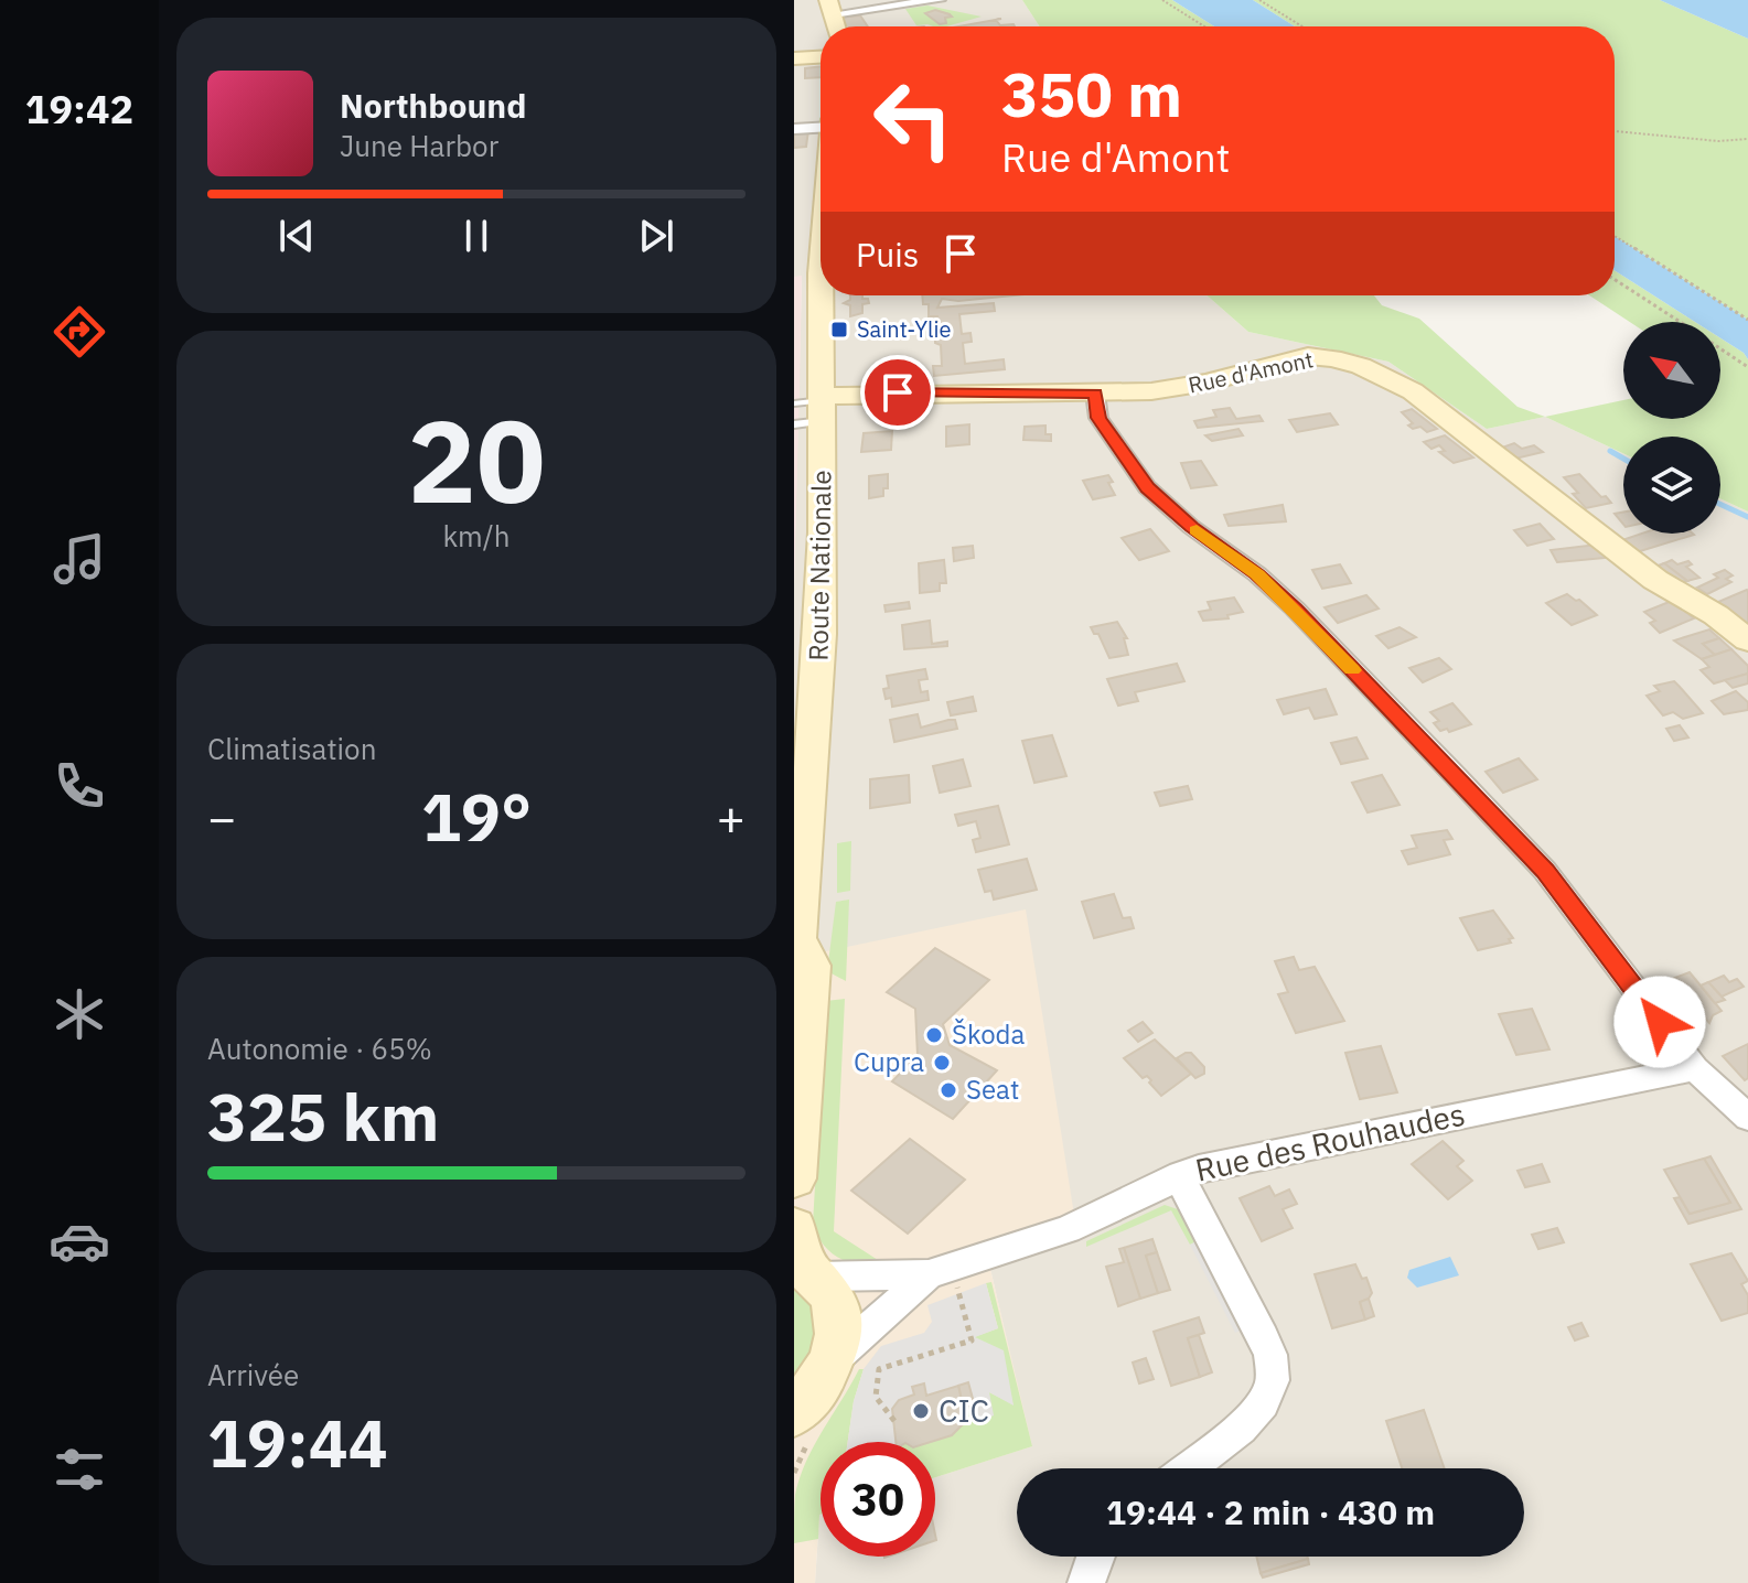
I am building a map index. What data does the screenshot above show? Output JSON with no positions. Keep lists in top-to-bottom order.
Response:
{
  "streets": {
    "main road": ["Rue d'Amont", "Route Nationale"],
    "street": ["Rue des Rouhaudes"]
  },
  "crossings": [
    ["Rue d'Amont", "Route Nationale"]
  ],
  "places": {
    "transit": ["Saint-Ylie"],
    "other": [
      "Škoda",
      "Cupra",
      "Seat",
      "CIC"
    ]
  },
  "north": "top left",
  "page": {
    "tabs": "19:42",
    "turn": ["350 m", "Rue d'Amont"],
    "song": ["Northbound", "June Harbor"],
    "then": "Puis",
    "tile": [
      ["20", "km/h"],
      "Climatisation",
      ["Autonomie · 65%", "325 km"],
      ["Arrivée", "19:44"]
    ],
    "heat": ["−", "19°", "+"],
    "limit": "30",
    "trip": "19:44 · 2 min · 430 m"
  }
}
